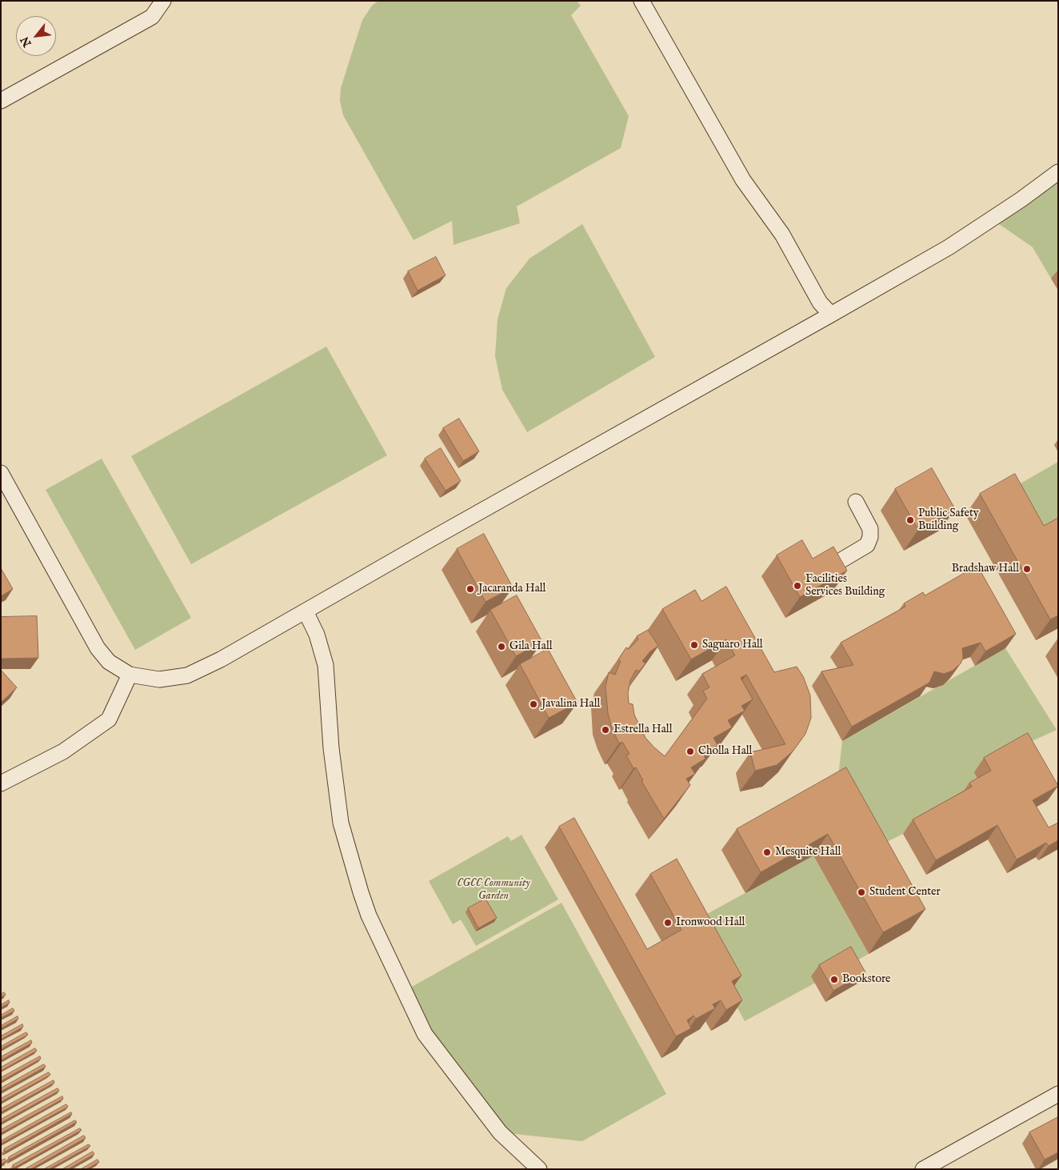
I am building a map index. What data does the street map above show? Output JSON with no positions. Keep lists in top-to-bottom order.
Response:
{
  "parks": ["CGCC Community Garden"],
  "places": [
    "Public Safety Building",
    "Bradshaw Hall",
    "Facilities Services Building",
    "Jacaranda Hall",
    "Saguaro Hall",
    "Gila Hall",
    "Javalina Hall",
    "Estrella Hall",
    "Cholla Hall",
    "Mesquite Hall",
    "Student Center",
    "Ironwood Hall",
    "Bookstore"
  ],
  "north": "bottom left"
}
